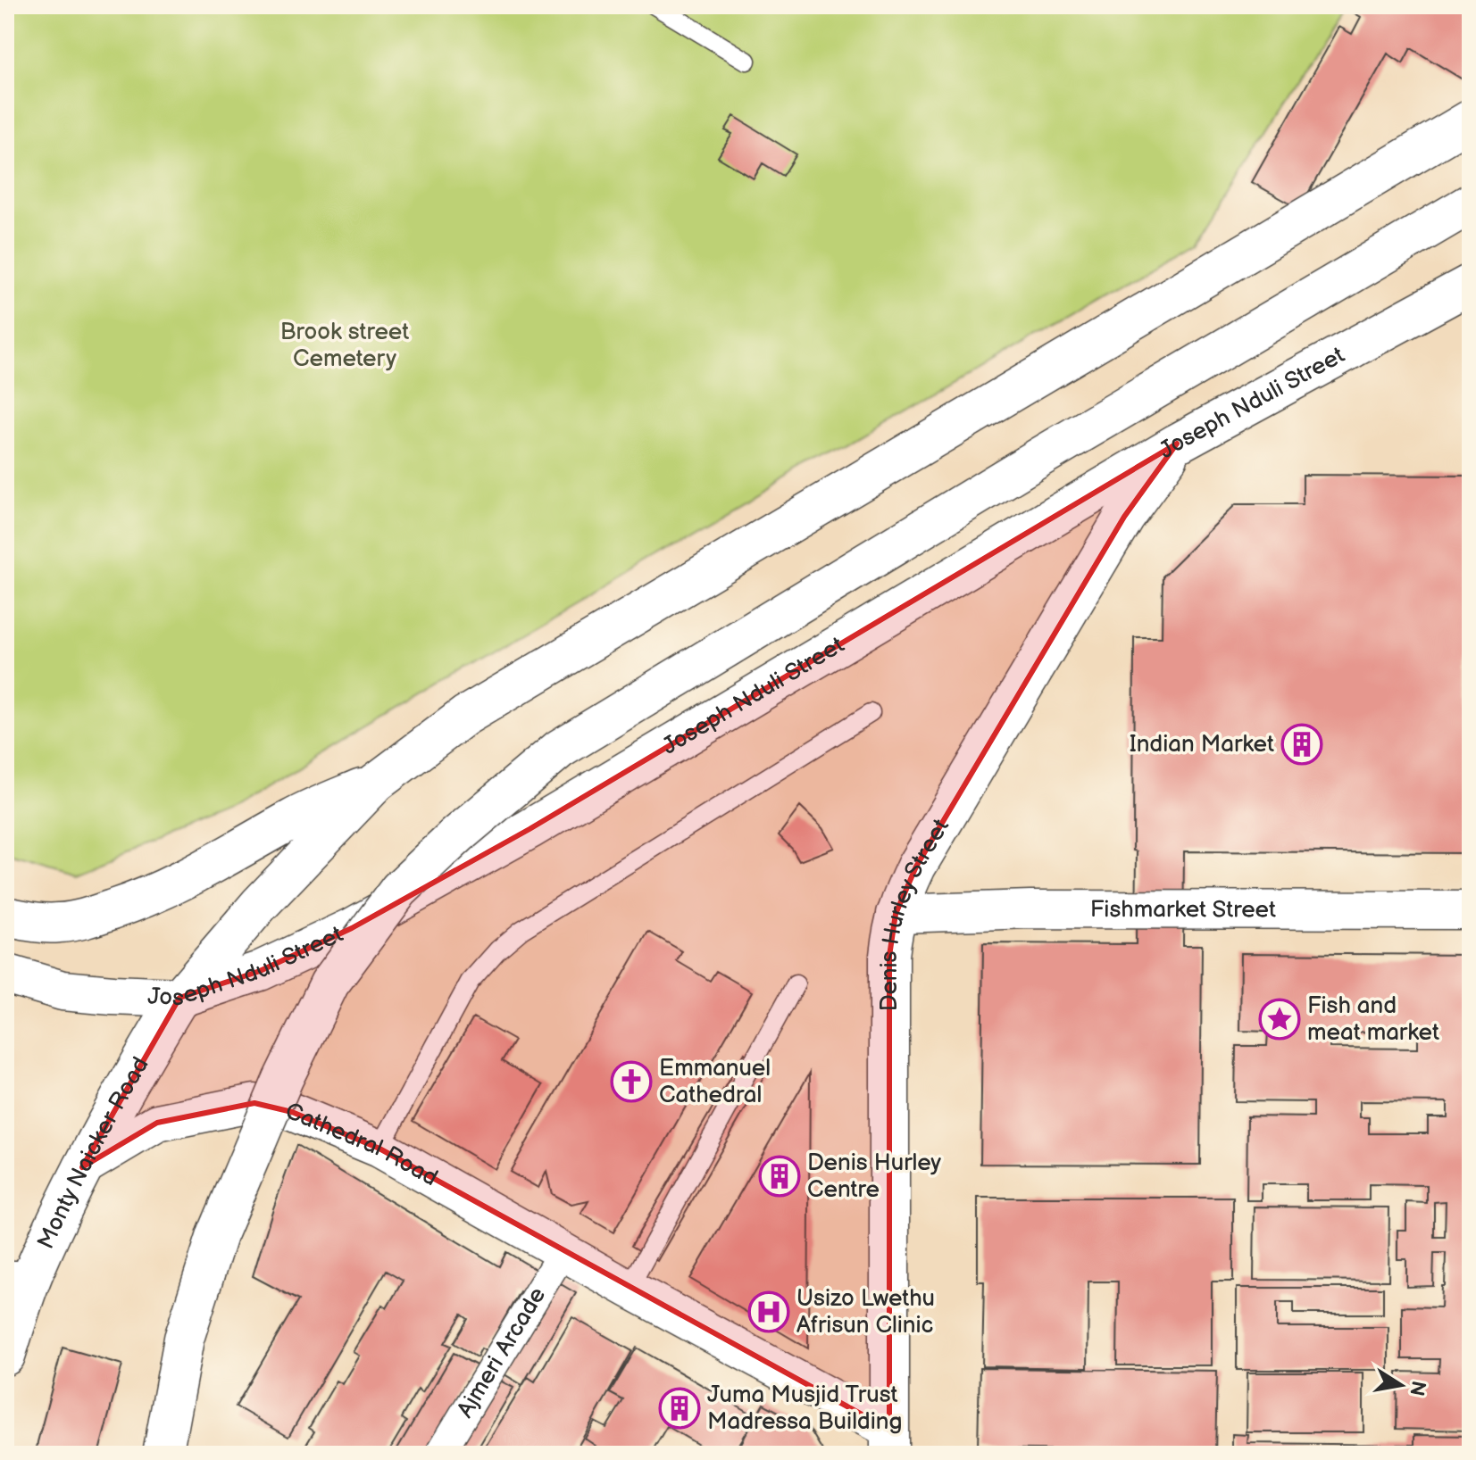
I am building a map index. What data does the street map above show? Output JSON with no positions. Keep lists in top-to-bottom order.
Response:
{
  "streets": {
    "main road": ["Joseph Nduli Street", "Denis Hurley Street", "Monty Naicker Road"],
    "street": ["Fishmarket Street", "Cathedral Road", "Ajmeri Arcade"]
  },
  "crossings": [
    ["Joseph Nduli Street", "Denis Hurley Street"],
    ["Joseph Nduli Street", "Monty Naicker Road"],
    ["Fishmarket Street", "Denis Hurley Street"],
    ["Denis Hurley Street", "Cathedral Road"],
    ["Cathedral Road", "Monty Naicker Road"],
    ["Cathedral Road", "Ajmeri Arcade"]
  ],
  "parks": ["Brook street Cemetery"],
  "places": {
    "building": ["Indian Market", "Denis Hurley Centre", "Juma Musjid Trust Madressa Building"],
    "place": ["Fish and meat market"],
    "church": ["Emmanuel Cathedral"],
    "hospital": ["Usizo Lwethu Afrisun Clinic"]
  },
  "north": "right"
}
